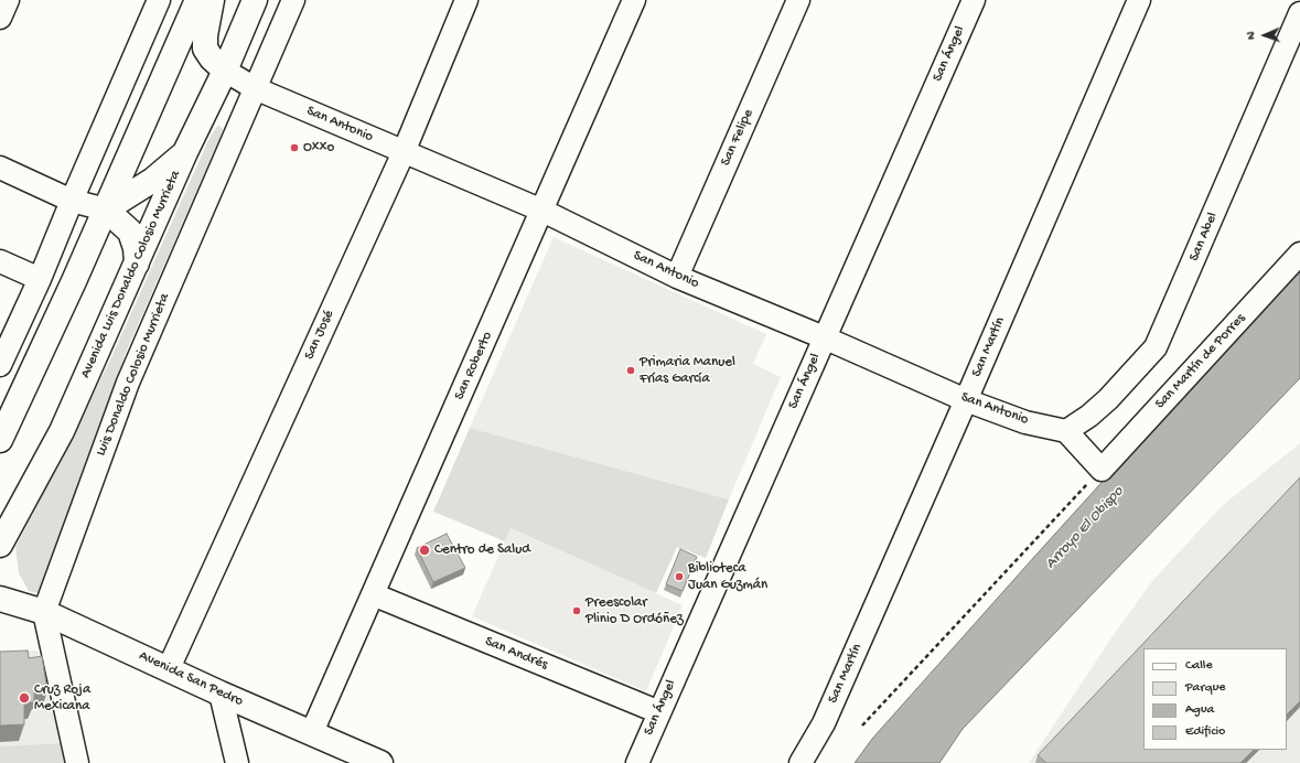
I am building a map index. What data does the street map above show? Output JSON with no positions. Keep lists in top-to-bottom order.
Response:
{
  "streets": {
    "main road": ["Avenida Luis Donaldo Colosio Murrieta", "Avenida San Pedro"],
    "street": [
      "San Ángel",
      "San Antonio",
      "San Felipe",
      "San Abel",
      "San José",
      "San Martín",
      "San Martín de Porres",
      "San Roberto",
      "Luis Donaldo Colosio Murrieta",
      "San Andrés"
    ]
  },
  "crossings": [
    ["San Ángel", "San Antonio"],
    ["San Ángel", "San Andrés"],
    ["San Antonio", "San Felipe"],
    ["San Antonio", "San Abel"],
    ["San Antonio", "Avenida Luis Donaldo Colosio Murrieta"],
    ["San Antonio", "San José"],
    ["San Antonio", "San Martín"],
    ["San Antonio", "San Roberto"],
    ["San Antonio", "Luis Donaldo Colosio Murrieta"],
    ["San José", "Avenida San Pedro"],
    ["San Roberto", "San Andrés"],
    ["San Roberto", "Avenida San Pedro"],
    ["Luis Donaldo Colosio Murrieta", "Avenida San Pedro"]
  ],
  "water": ["Arroyo El Obispo"],
  "places": [
    "Oxxo",
    "Primaria Manuel Frías García",
    "Centro de Salud",
    "Biblioteca Juan Guzmán",
    "Preescolar Plinio D Ordóñez",
    "Cruz Roja Mexicana"
  ],
  "legend": [
    "Calle",
    "Parque",
    "Agua",
    "Edificio"
  ],
  "north": "left"
}
